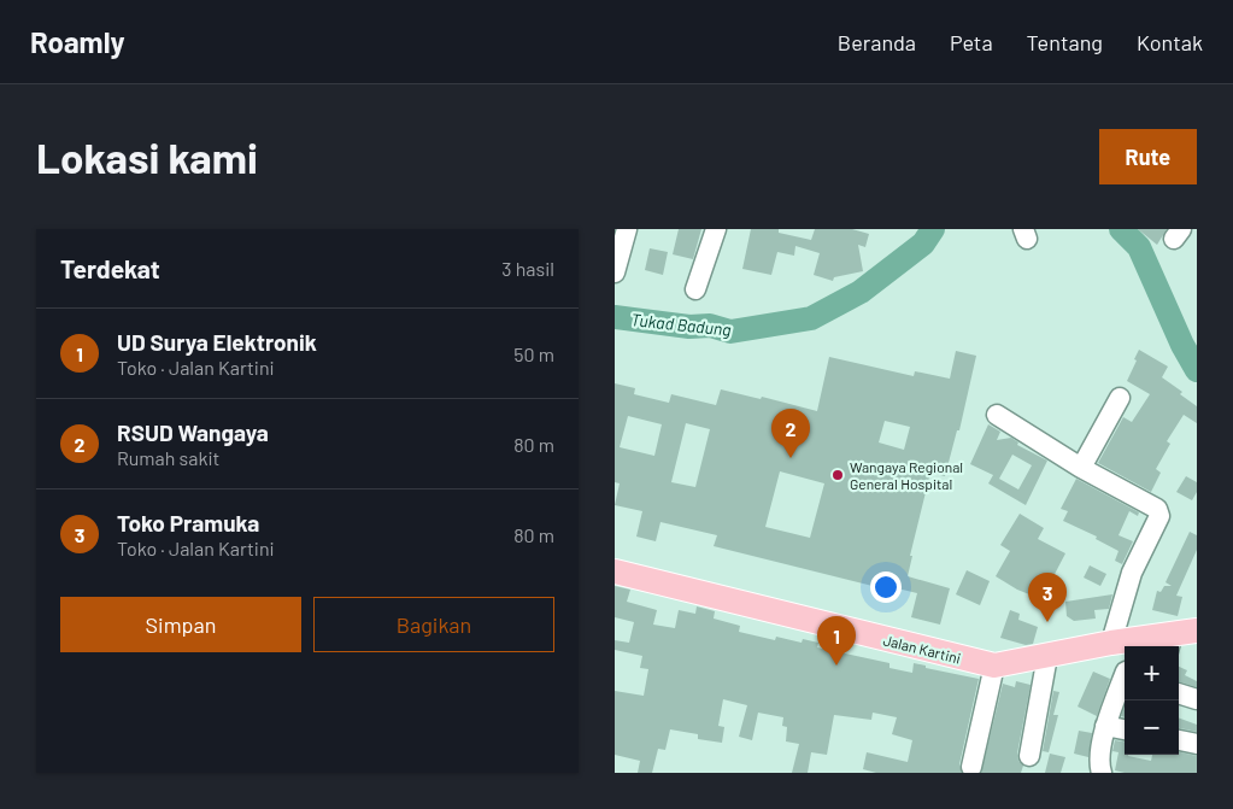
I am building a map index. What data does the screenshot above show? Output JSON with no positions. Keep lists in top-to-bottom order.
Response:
{
  "streets": {
    "main road": ["Jalan Kartini"]
  },
  "water": ["Tukad Badung"],
  "places": ["Wangaya Regional General Hospital"],
  "page": {
    "header": "Roamly",
    "nav": [
      "Beranda",
      "Peta",
      "Tentang",
      "Kontak"
    ],
    "buttons": [
      "Rute",
      ["Simpan", "Bagikan"]
    ],
    "title": "Lokasi kami",
    "heading": ["Terdekat", "3 hasil"],
    "list": [
      {
        "mark": "1",
        "name": "UD Surya Elektronik",
        "note": "Toko · Jalan Kartini",
        "value": "50 m"
      },
      {
        "mark": "2",
        "name": "RSUD Wangaya",
        "note": "Rumah sakit",
        "value": "80 m"
      },
      {
        "mark": "3",
        "name": "Toko Pramuka",
        "note": "Toko · Jalan Kartini",
        "value": "80 m"
      }
    ],
    "pins": ["2", "3", "1"],
    "map_buttons": ["+", "−"]
  }
}
